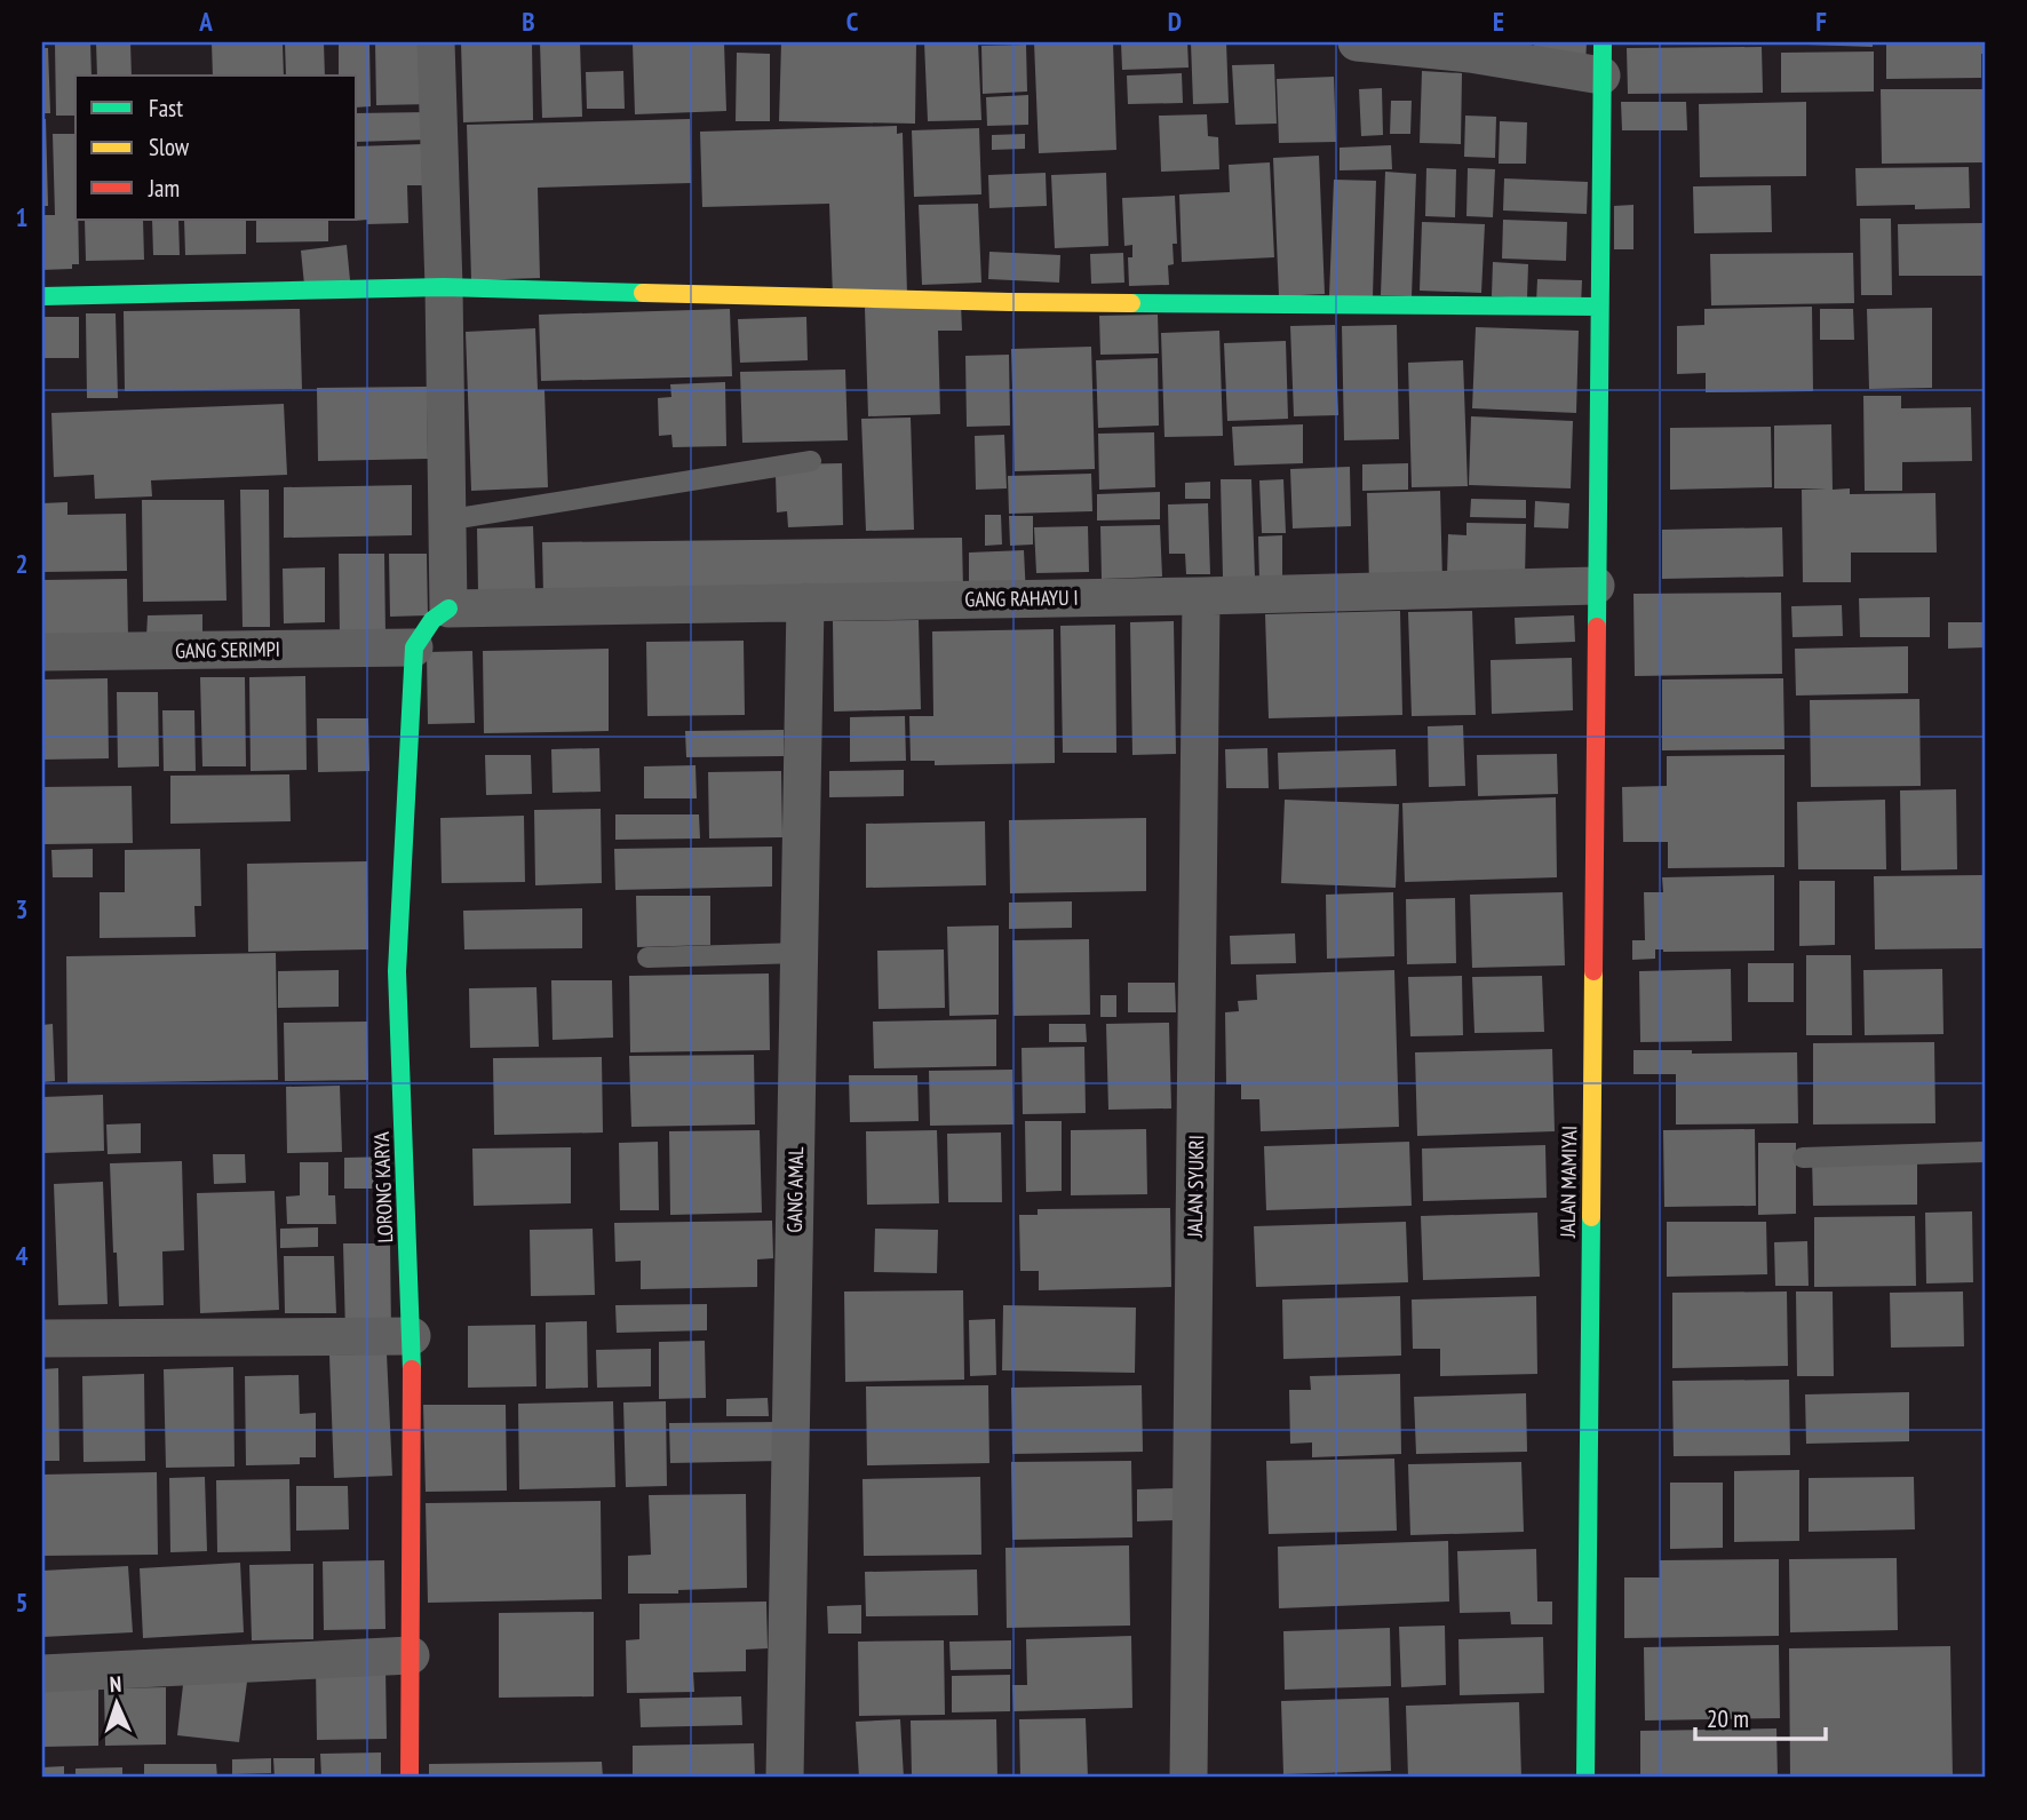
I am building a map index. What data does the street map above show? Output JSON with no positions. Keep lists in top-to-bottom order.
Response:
{
  "streets": {
    "street": [
      "GANG RAHAYU I",
      "GANG SERIMPI",
      "JALAN MAMIYAI",
      "JALAN SYUKRI",
      "LORONG KARYA",
      "GANG AMAL"
    ]
  },
  "crossings": [
    ["GANG RAHAYU I", "JALAN MAMIYAI"],
    ["GANG RAHAYU I", "JALAN SYUKRI"],
    ["GANG RAHAYU I", "GANG AMAL"],
    ["GANG SERIMPI", "LORONG KARYA"]
  ],
  "legend": ["Fast", "Slow", "Jam"],
  "scale_bar": "20 m",
  "north": "top",
  "grid": {
    "columns": [
      "A",
      "B",
      "C",
      "D",
      "E",
      "F"
    ],
    "rows": [
      "1",
      "2",
      "3",
      "4",
      "5"
    ]
  }
}
